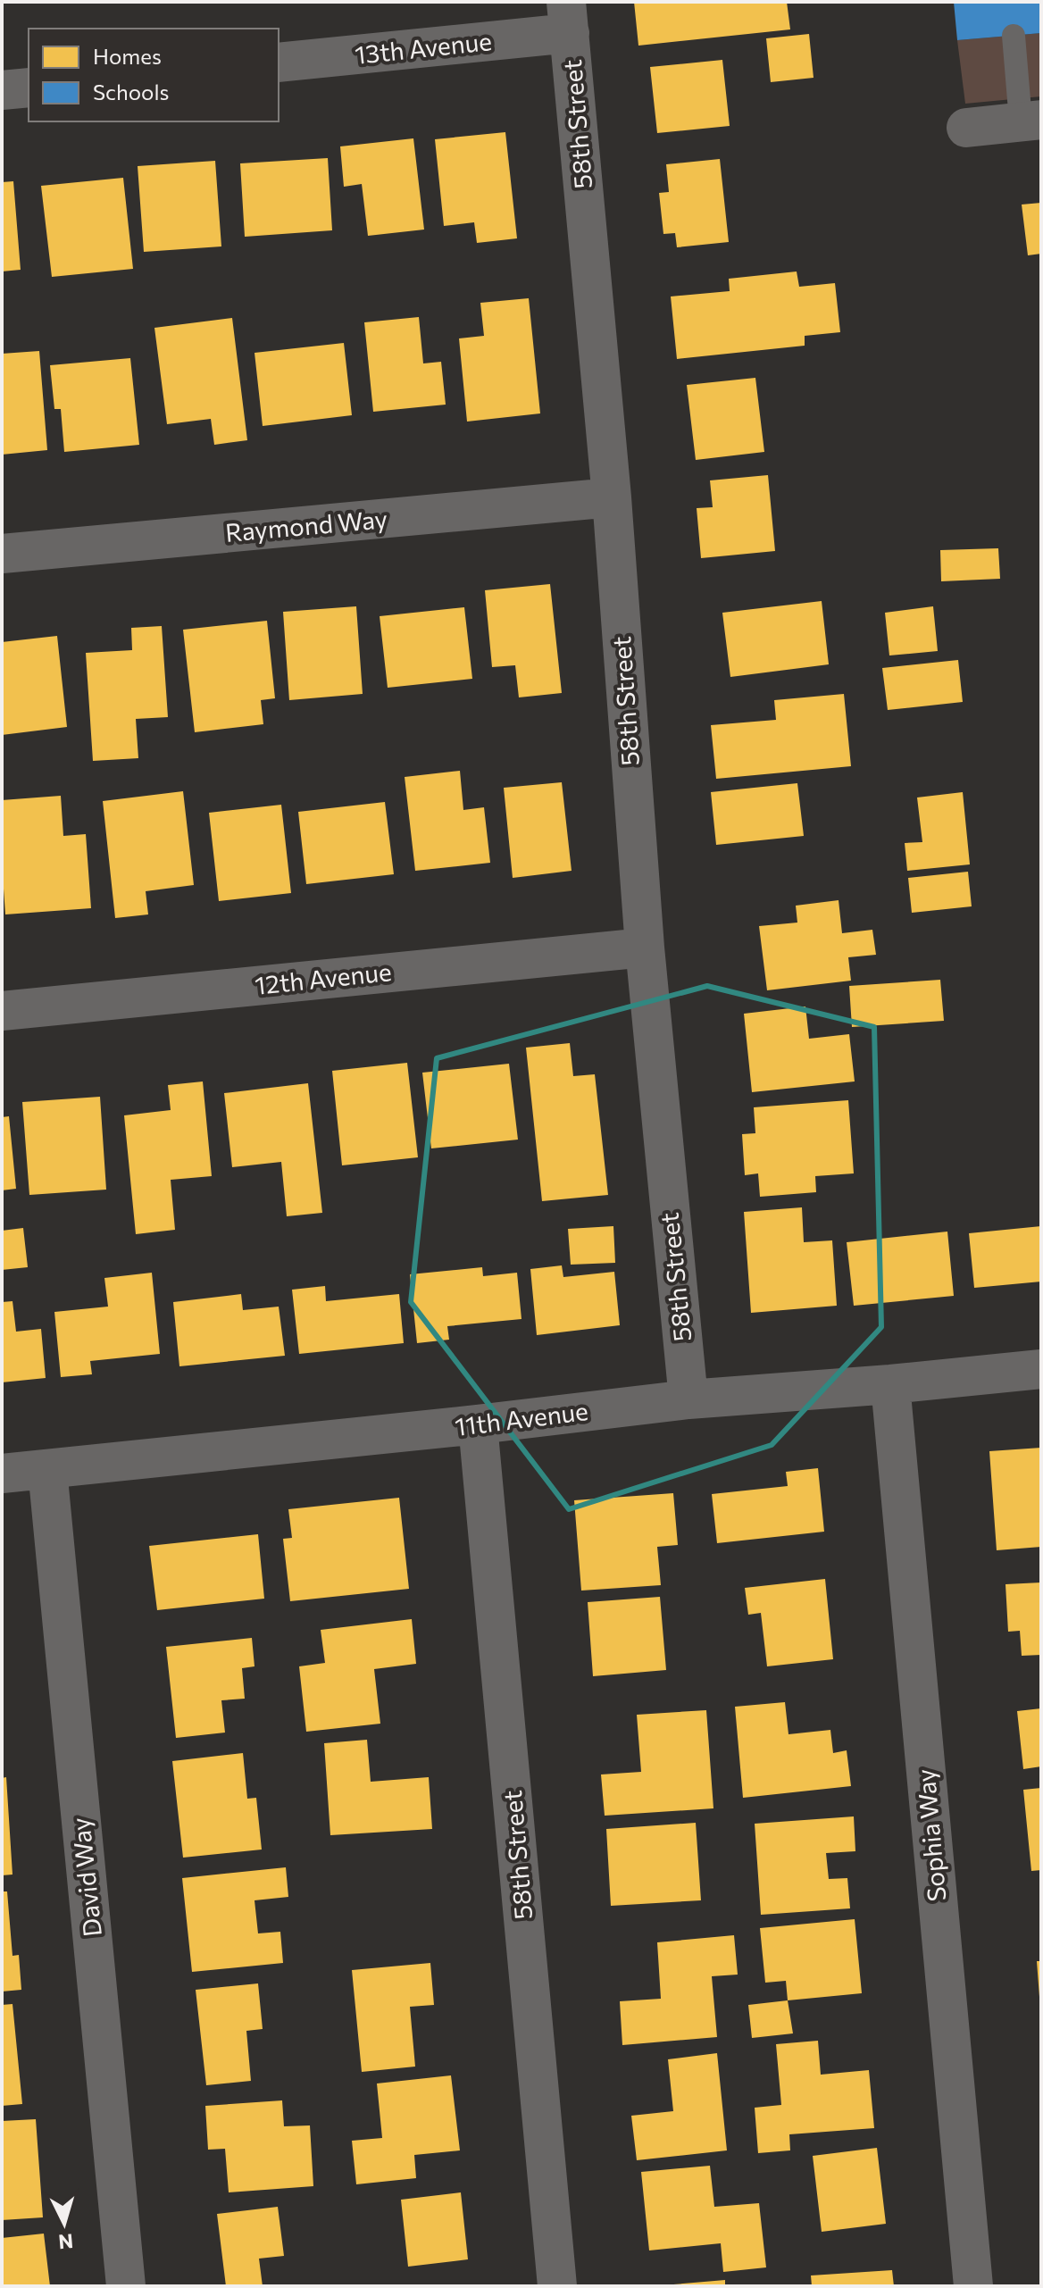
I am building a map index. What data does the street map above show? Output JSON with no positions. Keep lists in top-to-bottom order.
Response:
{
  "streets": {
    "street": [
      "13th Avenue",
      "58th Street",
      "Raymond Way",
      "12th Avenue",
      "11th Avenue",
      "Sophia Way",
      "David Way"
    ]
  },
  "crossings": [
    ["13th Avenue", "58th Street"],
    ["58th Street", "Raymond Way"],
    ["58th Street", "12th Avenue"],
    ["58th Street", "11th Avenue"],
    ["11th Avenue", "Sophia Way"],
    ["11th Avenue", "David Way"]
  ],
  "legend": ["Homes", "Schools"],
  "north": "bottom"
}
